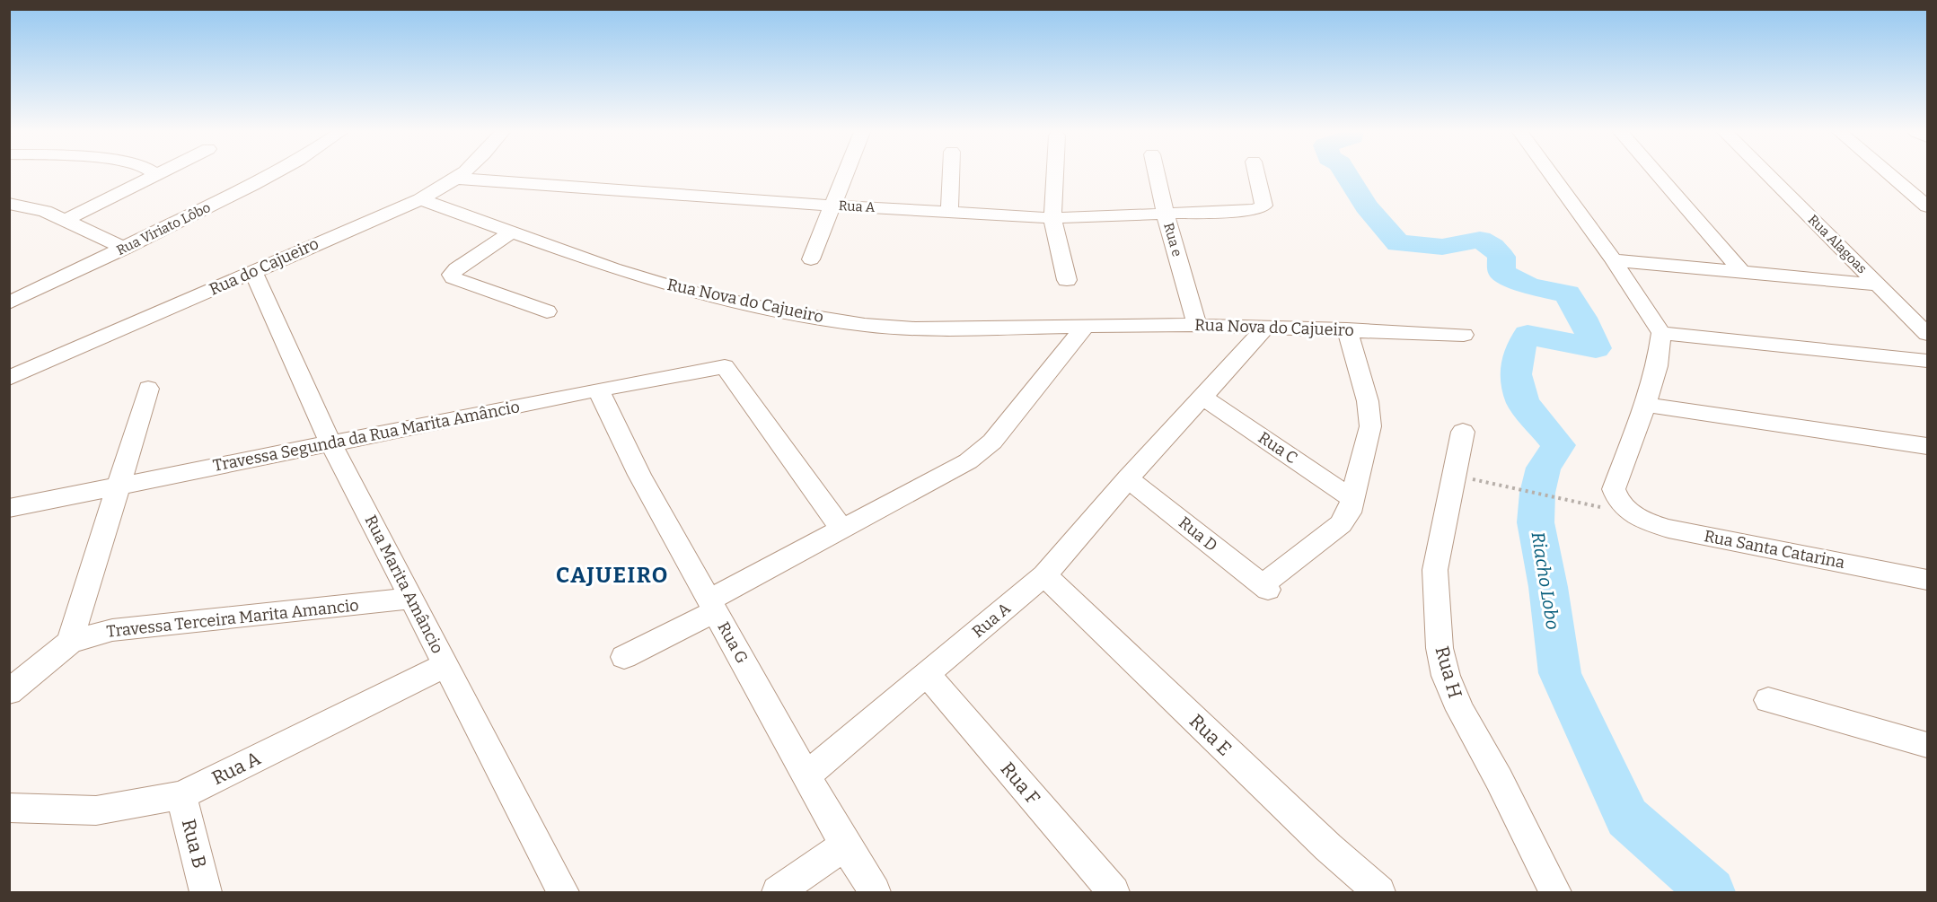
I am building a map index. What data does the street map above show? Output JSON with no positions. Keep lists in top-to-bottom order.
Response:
{
  "streets": {
    "street": [
      "Rua A",
      "Rua Viriato Lôbo",
      "Rua e",
      "Rua Alagoas",
      "Rua do Cajueiro",
      "Rua Nova do Cajueiro",
      "Travessa Segunda da Rua Marita Amâncio",
      "Rua C",
      "Rua D",
      "Rua Santa Catarina",
      "Rua Marita Amâncio",
      "Travessa Terceira Marita Amancio",
      "Rua G",
      "Rua H",
      "Rua E",
      "Rua F",
      "Rua B"
    ]
  },
  "crossings": [
    ["Rua A", "Rua e"],
    ["Rua A", "Rua do Cajueiro"],
    ["Rua A", "Rua Nova do Cajueiro"],
    ["Rua A", "Rua C"],
    ["Rua A", "Rua D"],
    ["Rua A", "Rua Marita Amâncio"],
    ["Rua A", "Rua G"],
    ["Rua A", "Rua E"],
    ["Rua A", "Rua F"],
    ["Rua A", "Rua B"],
    ["Rua e", "Rua Nova do Cajueiro"],
    ["Rua do Cajueiro", "Rua Nova do Cajueiro"],
    ["Rua do Cajueiro", "Rua Marita Amâncio"],
    ["Travessa Segunda da Rua Marita Amâncio", "Rua Marita Amâncio"],
    ["Travessa Segunda da Rua Marita Amâncio", "Rua G"],
    ["Rua C", "Rua D"],
    ["Rua Marita Amâncio", "Travessa Terceira Marita Amancio"]
  ],
  "districts": ["CAJUEIRO"],
  "water": ["Riacho Lobo"]
}
